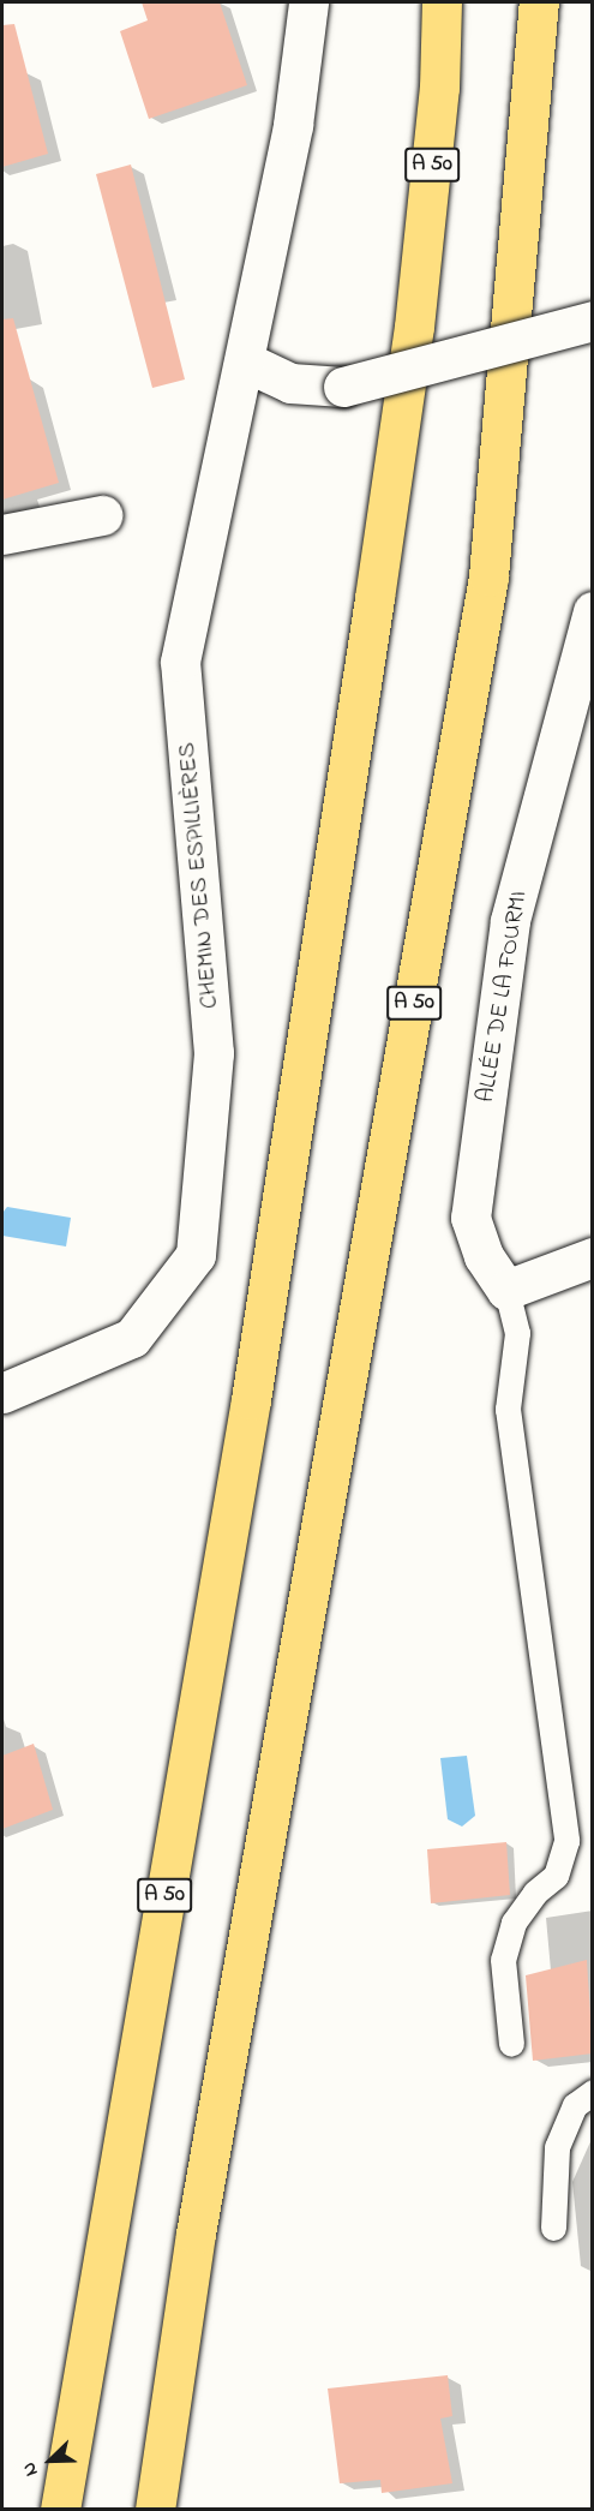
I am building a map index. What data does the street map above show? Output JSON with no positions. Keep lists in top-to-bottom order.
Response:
{
  "streets": {
    "highway": ["A 50"],
    "street": ["CHEMIN DES ESPILLIÈRES", "ALLÉE DE LA FOURMI"]
  },
  "north": "bottom left"
}
